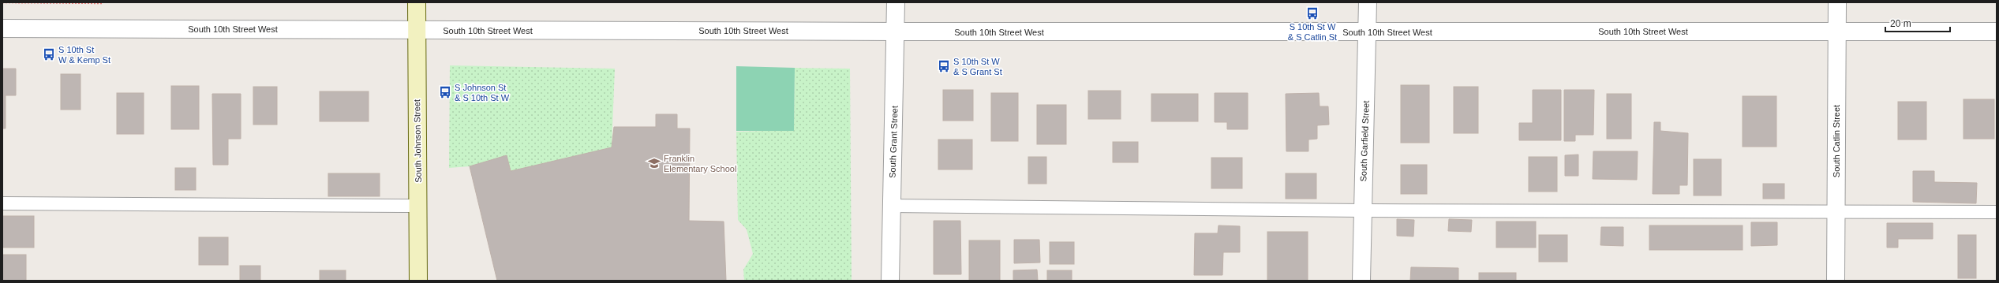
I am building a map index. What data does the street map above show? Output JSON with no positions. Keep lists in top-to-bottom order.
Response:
{
  "streets": {
    "street": [
      "South 10th Street West",
      "South Johnson Street",
      "South Garfield Street",
      "South Catlin Street",
      "South Grant Street"
    ]
  },
  "crossings": [
    ["South 10th Street West", "South Johnson Street"],
    ["South 10th Street West", "South Garfield Street"],
    ["South 10th Street West", "South Catlin Street"],
    ["South 10th Street West", "South Grant Street"]
  ],
  "places": {
    "bus stop": [
      "S 10th St W & S Catlin St",
      "S 10th St W & Kemp St",
      "S 10th St W & S Grant St",
      "S Johnson St & S 10th St W"
    ],
    "school or university": ["Franklin Elementary School"]
  },
  "scale_bar": "20 m"
}
